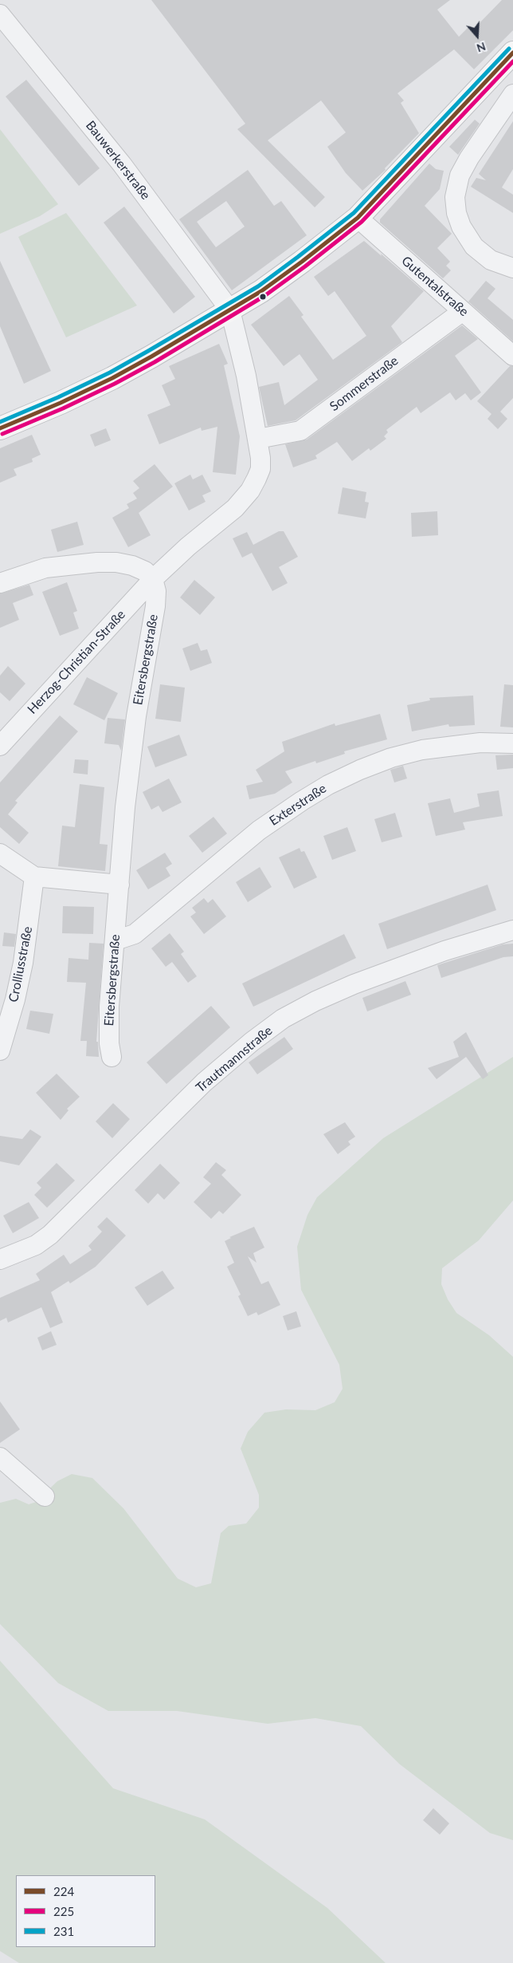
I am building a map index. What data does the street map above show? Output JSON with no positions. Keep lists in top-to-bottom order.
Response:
{
  "streets": {
    "street": [
      "Bauwerkerstraße",
      "Gutentalstraße",
      "Sommerstraße",
      "Eitersbergstraße",
      "Herzog-Christian-Straße",
      "Exterstraße",
      "Crolliusstraße",
      "Trautmannstraße"
    ]
  },
  "crossings": [
    ["Gutentalstraße", "Sommerstraße"],
    ["Eitersbergstraße", "Herzog-Christian-Straße"],
    ["Eitersbergstraße", "Exterstraße"]
  ],
  "lines": ["transit line 231", "transit line 224", "transit line 225"],
  "legend": ["224", "225", "231"],
  "north": "bottom"
}
